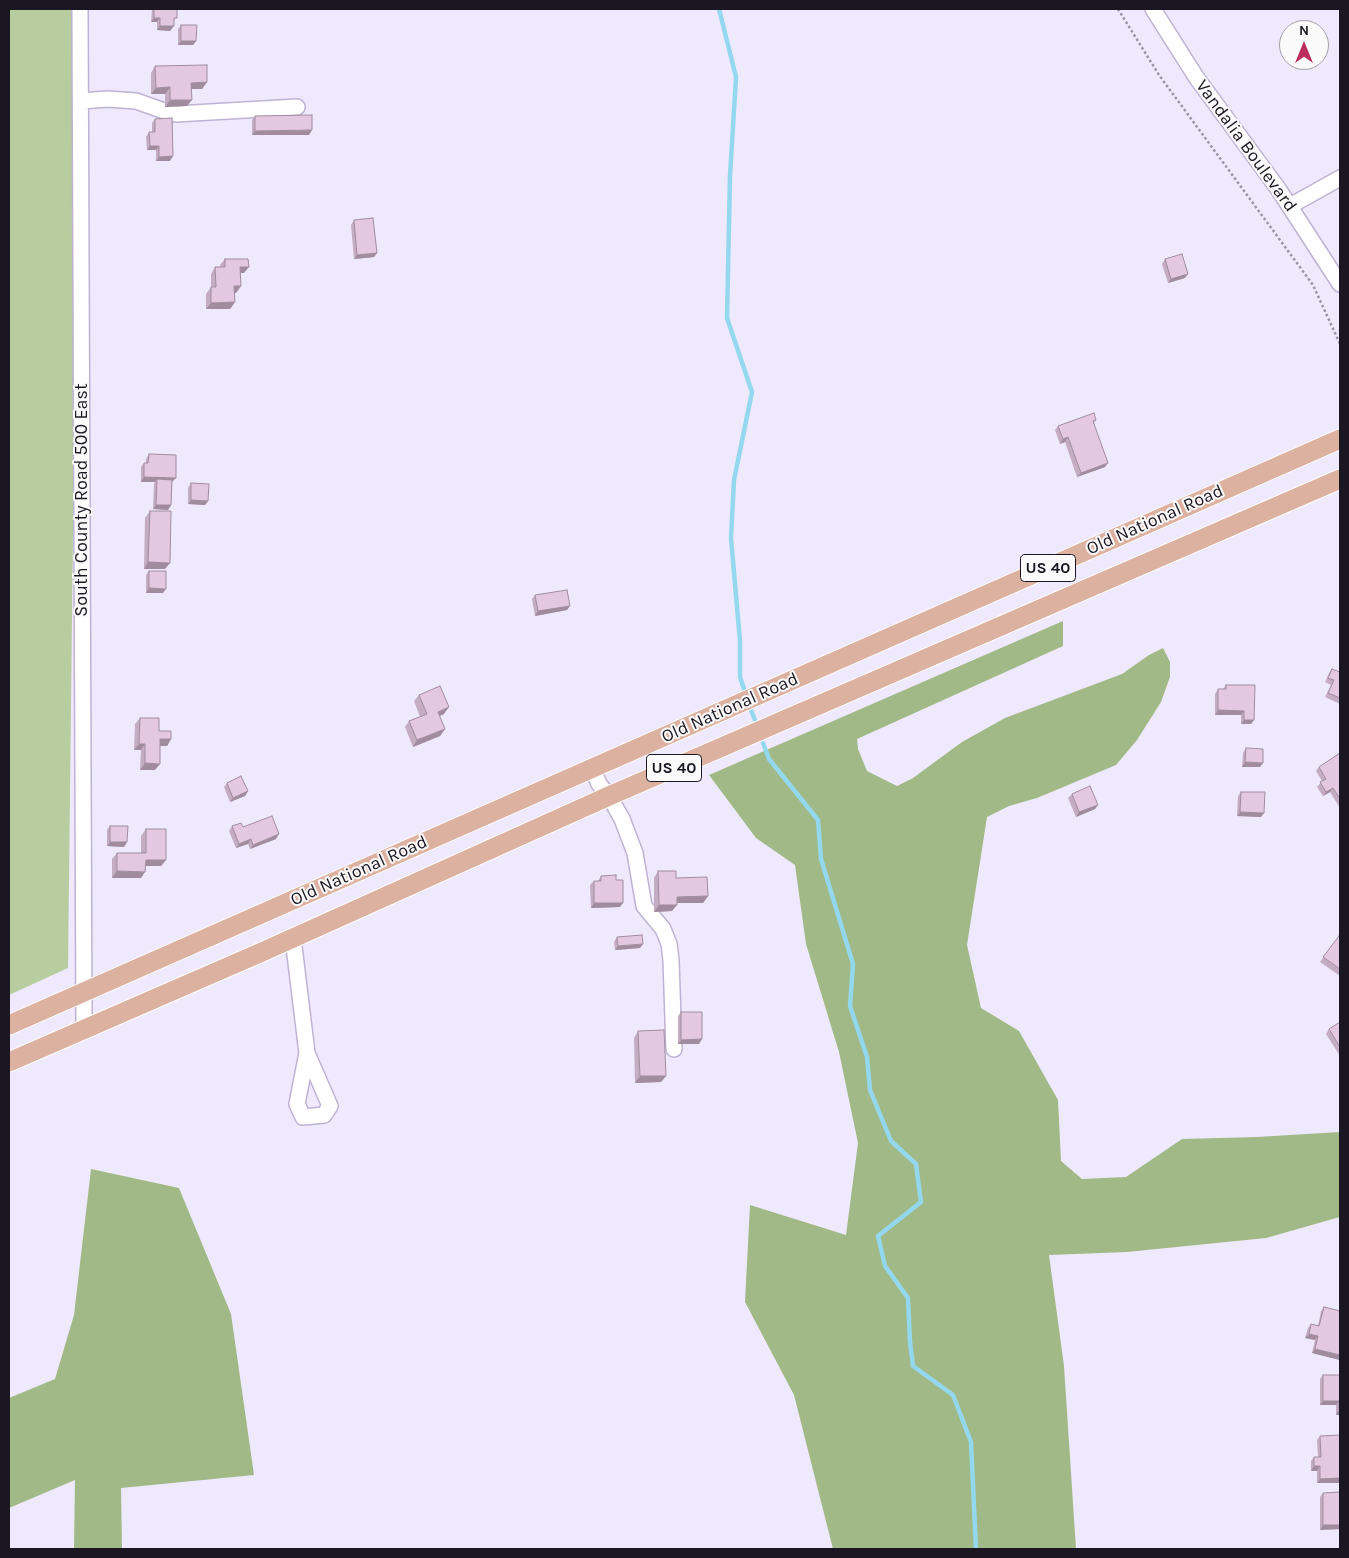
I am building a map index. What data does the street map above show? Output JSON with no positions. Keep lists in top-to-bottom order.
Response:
{
  "streets": {
    "main road": ["Old National Road", "US 40"],
    "street": ["Vandalia Boulevard", "South County Road 500 East"]
  },
  "crossings": [
    ["South County Road 500 East", "Old National Road"]
  ],
  "north": "top"
}
